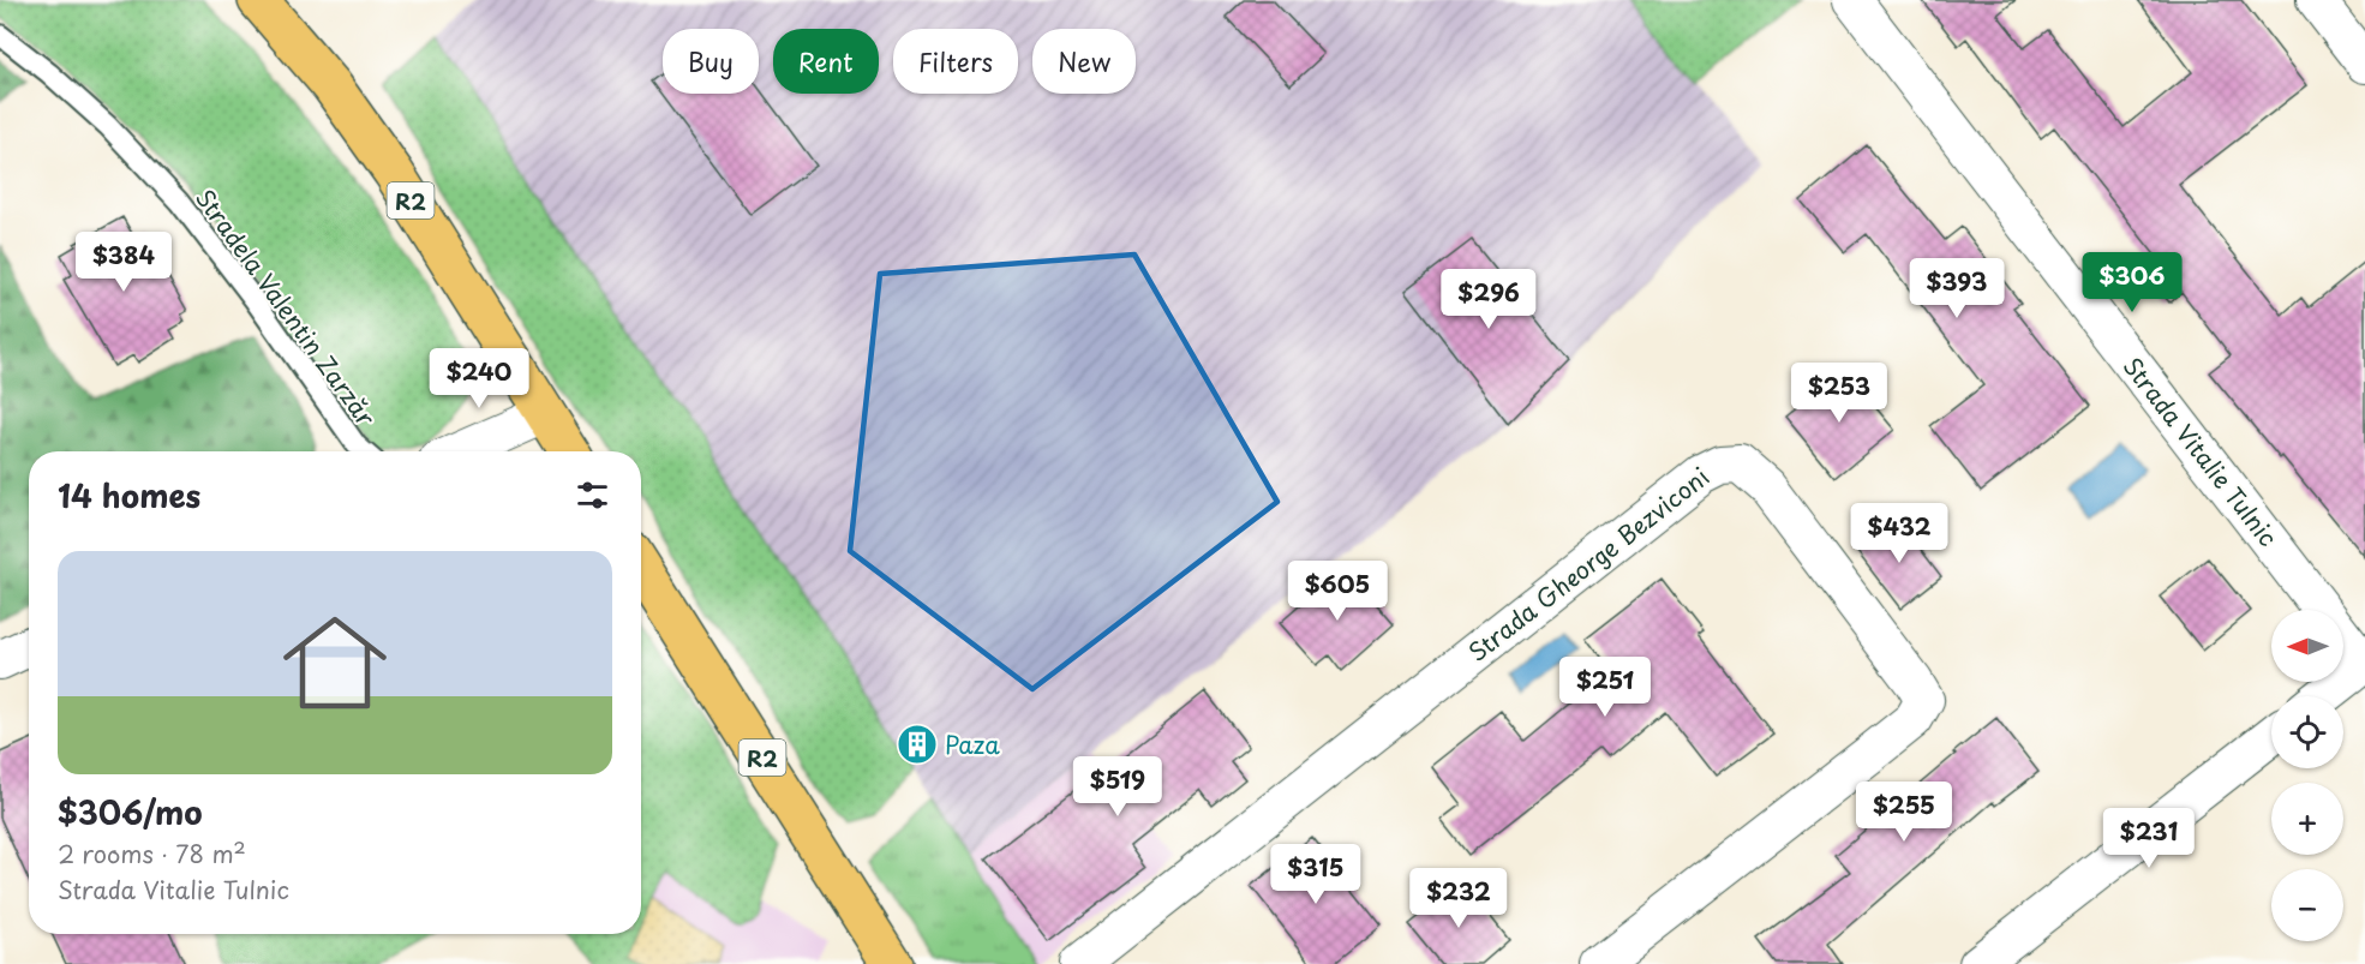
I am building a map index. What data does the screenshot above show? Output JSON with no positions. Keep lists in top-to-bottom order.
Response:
{
  "streets": {
    "main road": ["R2"],
    "street": ["Strada Vitalie Tulnic", "Strada Gheorge Bezviconi"],
    "lane": ["Stradela Valentin Zarzăr"]
  },
  "places": {
    "building": ["Paza"]
  },
  "north": "left",
  "page": {
    "chip": [
      "Buy",
      "Rent",
      "Filters",
      "New"
    ],
    "price": [
      "$384",
      "$306",
      "$393",
      "$296",
      "$240",
      "$253",
      "$432",
      "$605",
      "$251",
      "$519",
      "$255",
      "$231",
      "$315",
      "$232"
    ],
    "heading": "14 homes",
    "list": [
      {
        "name": "$306/mo",
        "note": "2 rooms · 78 m² · Strada Vitalie Tulnic"
      }
    ],
    "map_buttons": ["+", "−"]
  }
}
